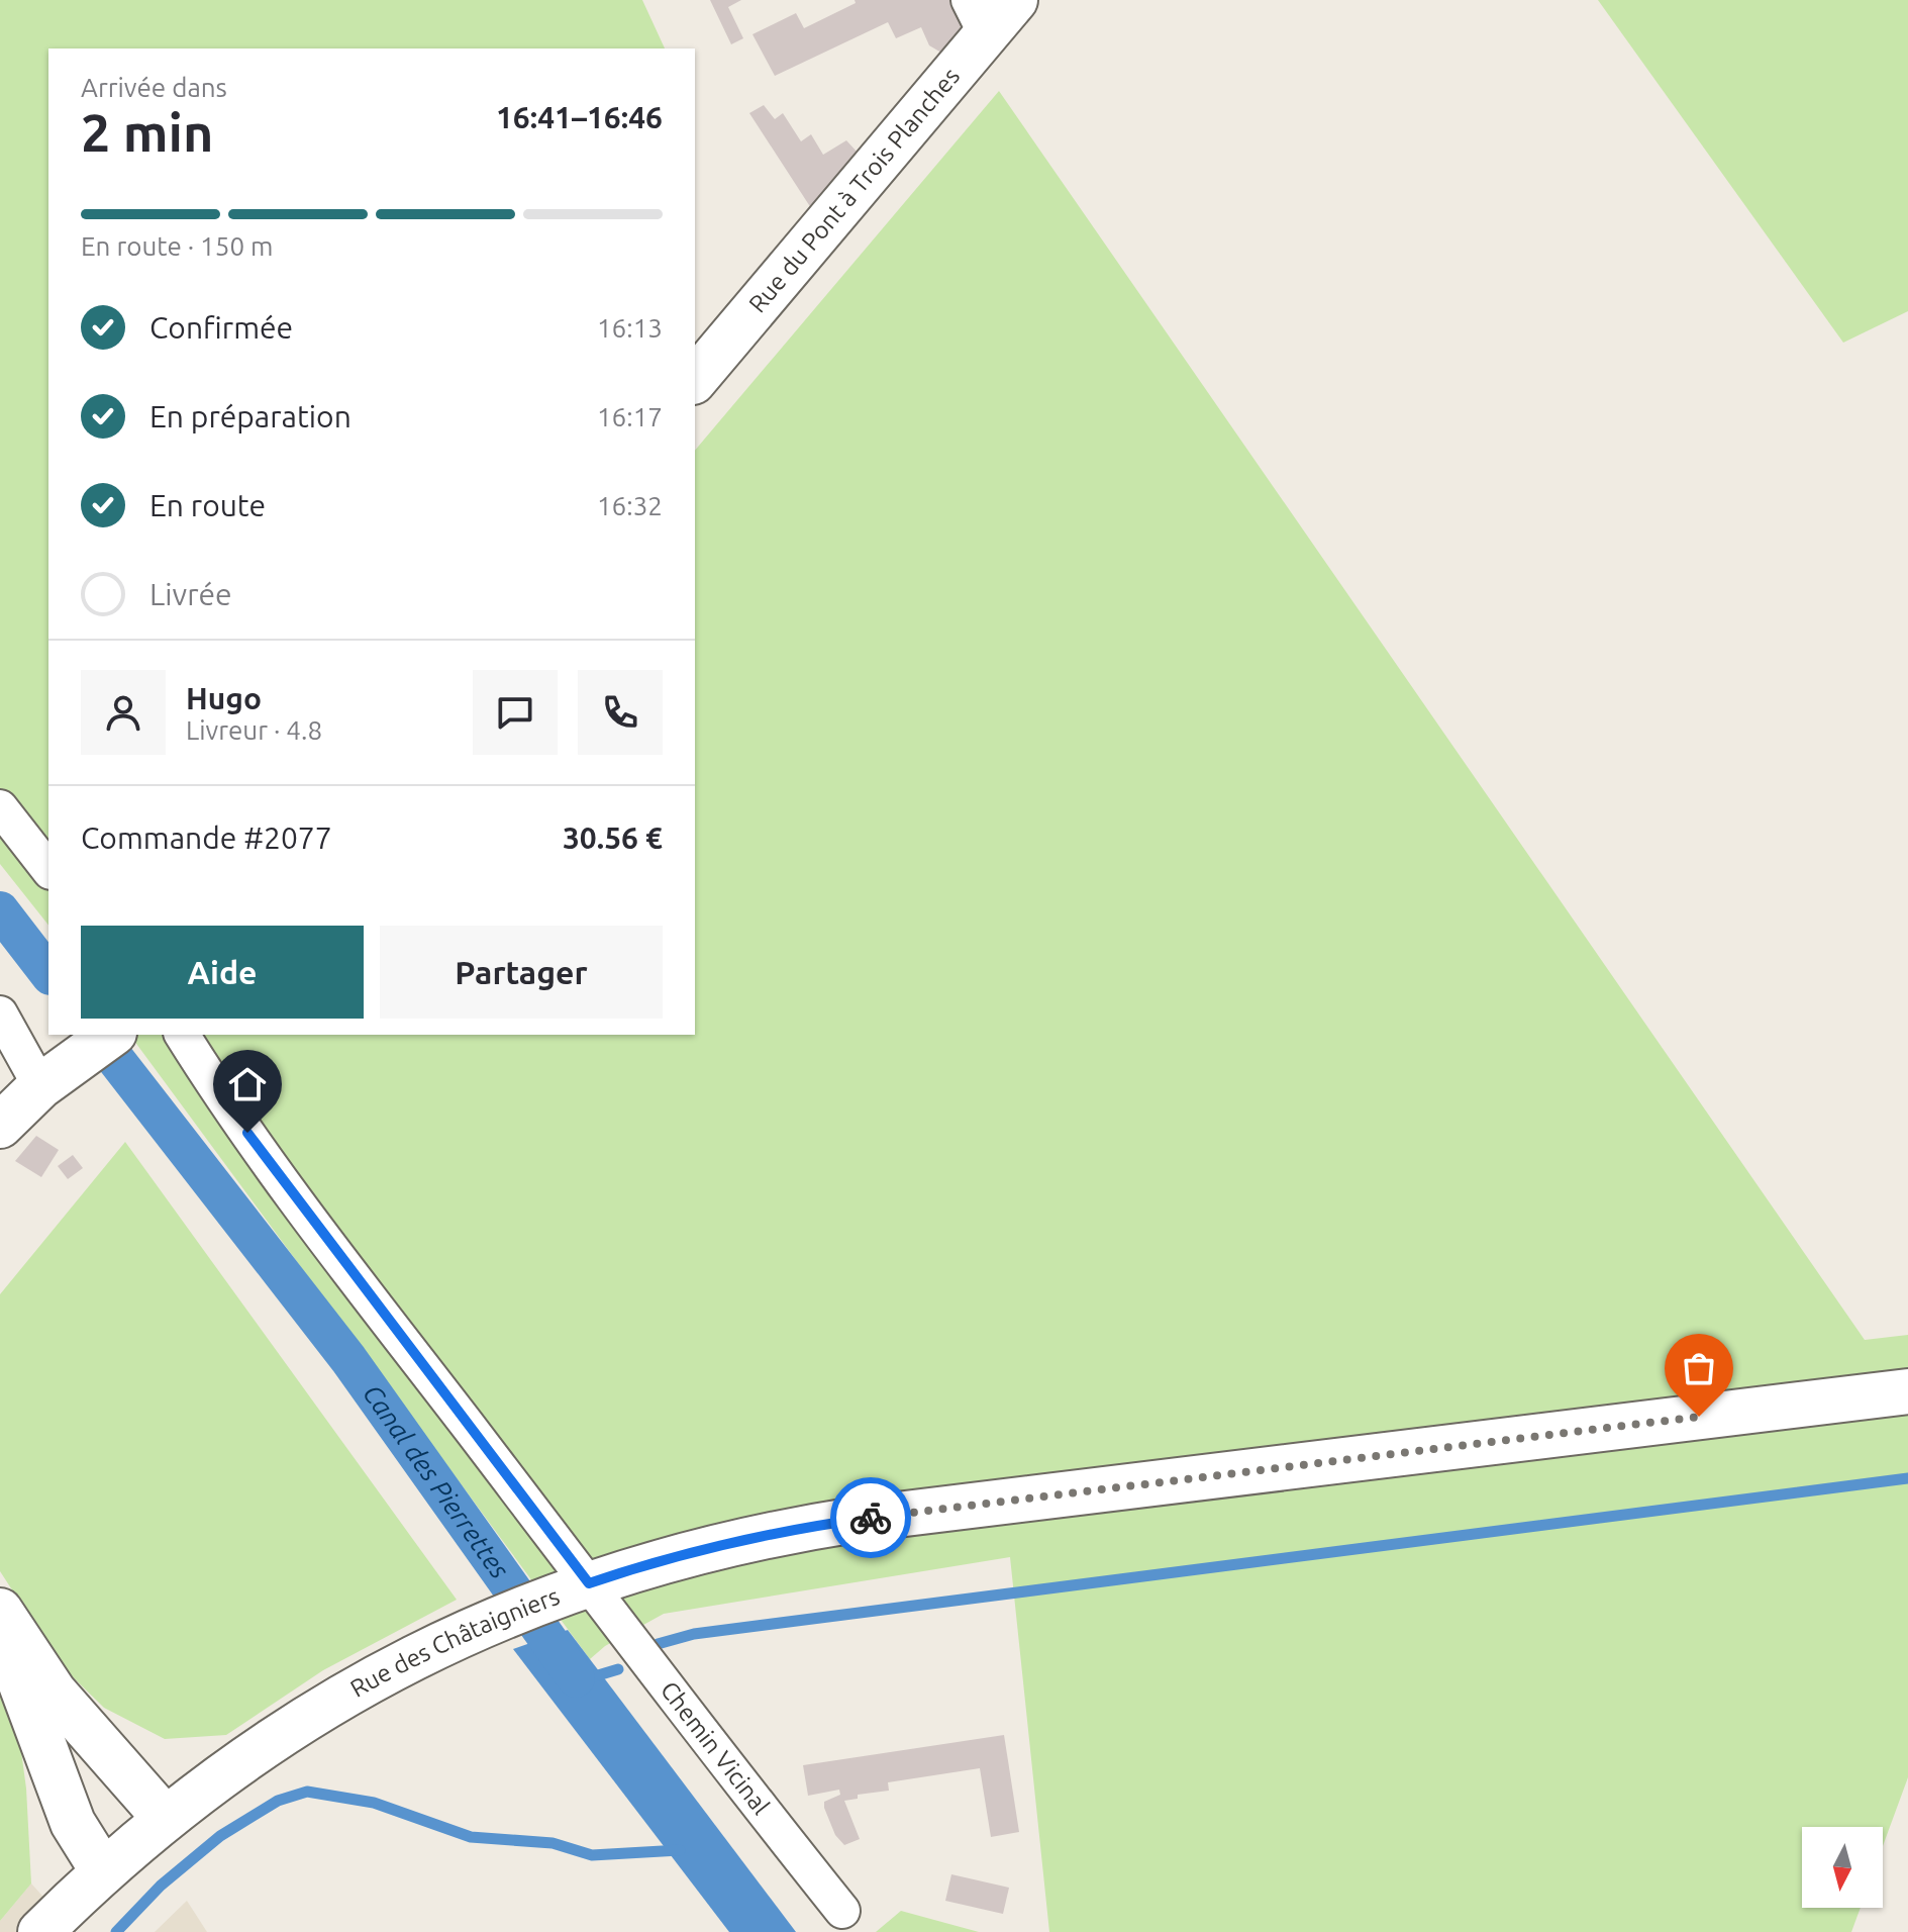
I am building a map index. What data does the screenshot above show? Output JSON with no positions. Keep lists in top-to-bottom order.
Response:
{
  "streets": {
    "street": ["Rue du Pont à Trois Planches", "Rue des Châtaigniers", "Chemin Vicinal"]
  },
  "crossings": [
    ["Rue des Châtaigniers", "Chemin Vicinal"]
  ],
  "water": ["Canal des Pierrettes"],
  "north": "bottom",
  "page": {
    "heading": ["2 min", "Arrivée dans", "16:41–16:46"],
    "panel": [
      "Hugo",
      "Livreur · 4.8",
      "Commande #2077",
      "30.56 €"
    ],
    "bar": "En route · 150 m",
    "list": [
      ["Confirmée", "16:13"],
      ["En préparation", "16:17"],
      ["En route", "16:32"],
      "Livrée"
    ],
    "buttons": ["Aide", "Partager"]
  }
}
